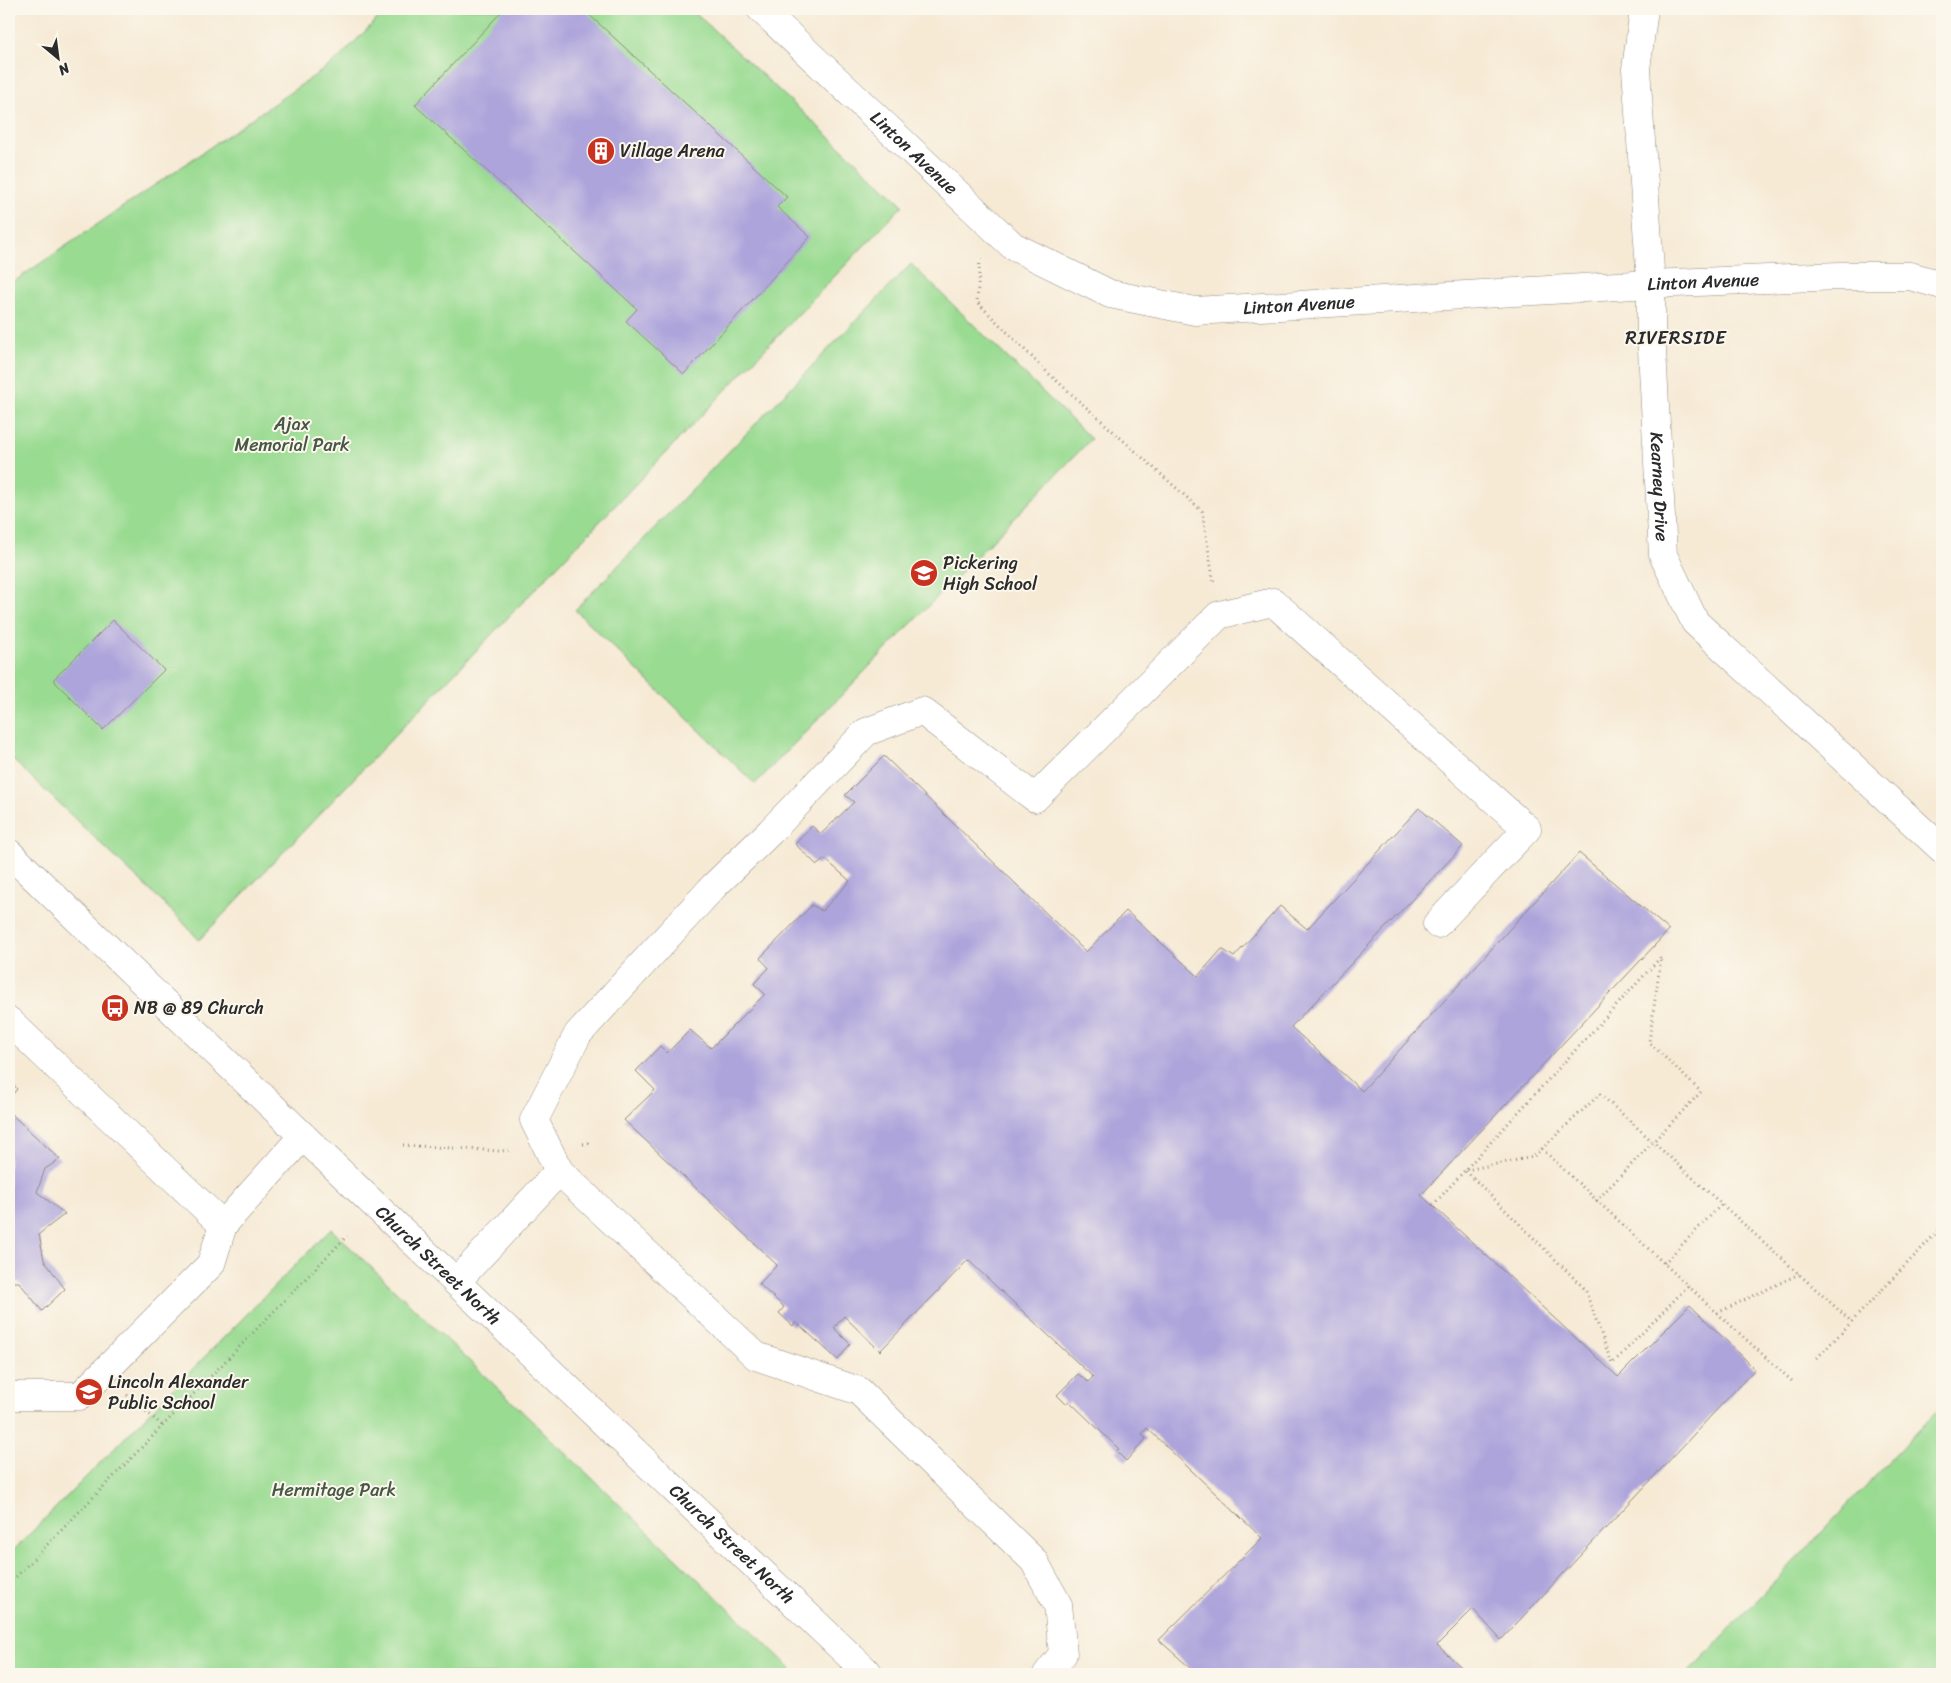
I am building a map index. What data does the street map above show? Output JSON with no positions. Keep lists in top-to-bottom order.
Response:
{
  "streets": {
    "street": ["Linton Avenue", "Kearney Drive", "Church Street North"]
  },
  "crossings": [
    ["Linton Avenue", "Kearney Drive"]
  ],
  "districts": ["RIVERSIDE"],
  "parks": ["Ajax Memorial Park", "Hermitage Park"],
  "places": {
    "building": ["Village Arena"],
    "school or university": ["Pickering High School", "Lincoln Alexander Public School"],
    "bus stop": ["NB @ 89 Church"]
  },
  "north": "bottom right"
}
